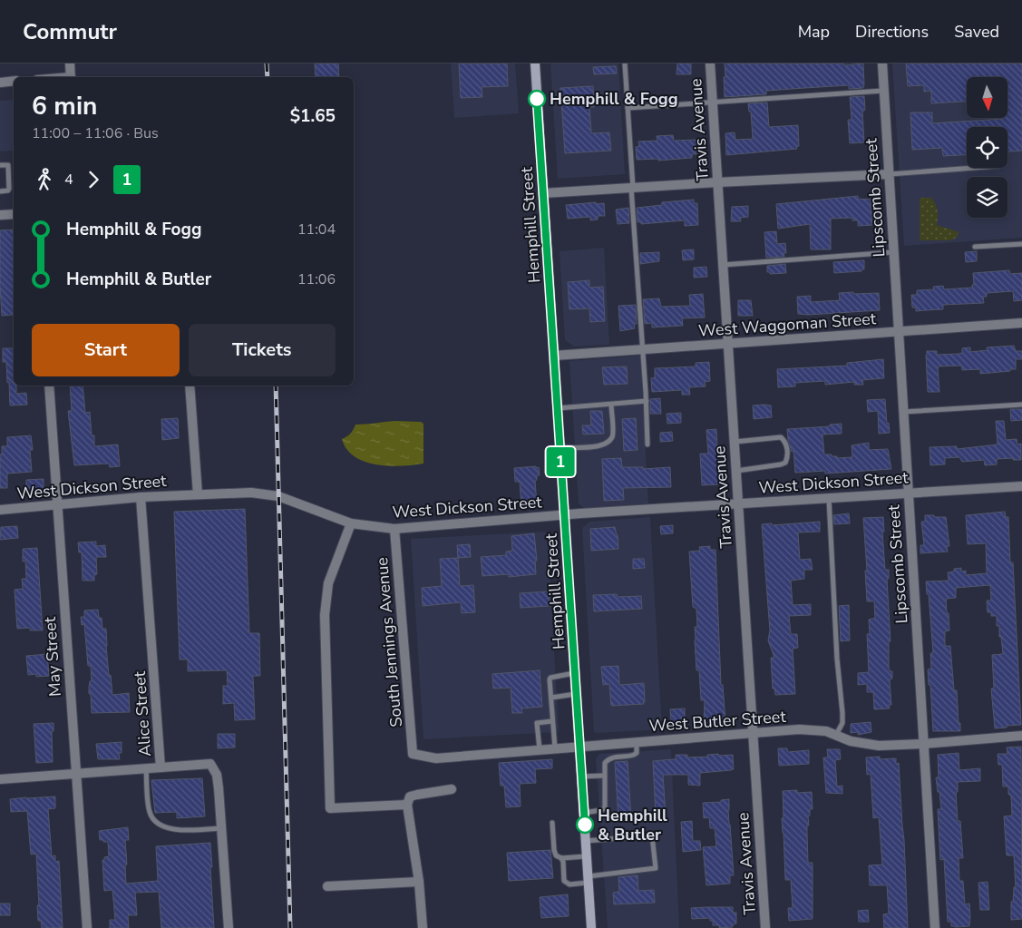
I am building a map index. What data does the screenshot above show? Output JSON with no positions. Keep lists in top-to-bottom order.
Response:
{
  "streets": {
    "main road": ["Hemphill Street"],
    "street": [
      "Travis Avenue",
      "Lipscomb Street",
      "West Waggoman Street",
      "West Dickson Street",
      "South Jennings Avenue",
      "May Street",
      "Alice Street",
      "West Butler Street"
    ]
  },
  "crossings": [
    ["Travis Avenue", "West Waggoman Street"],
    ["Travis Avenue", "West Dickson Street"],
    ["Travis Avenue", "West Butler Street"],
    ["Lipscomb Street", "West Waggoman Street"],
    ["Lipscomb Street", "West Dickson Street"],
    ["Lipscomb Street", "West Butler Street"],
    ["Hemphill Street", "West Waggoman Street"],
    ["Hemphill Street", "West Dickson Street"],
    ["Hemphill Street", "West Butler Street"],
    ["West Dickson Street", "South Jennings Avenue"],
    ["West Dickson Street", "May Street"],
    ["West Dickson Street", "Alice Street"],
    ["South Jennings Avenue", "West Butler Street"]
  ],
  "places": ["Hemphill & Fogg", "Hemphill & Butler"],
  "lines": ["bus line 1"],
  "north": "bottom",
  "page": {
    "header": "Commutr",
    "nav": ["Map", "Directions", "Saved"],
    "on_map": "1",
    "heading": ["6 min", "11:00 – 11:06 · Bus", "$1.65"],
    "legs": ["4", "1"],
    "list": [
      {
        "name": "Hemphill & Fogg",
        "value": "11:04"
      },
      {
        "name": "Hemphill & Butler",
        "value": "11:06"
      }
    ],
    "buttons": ["Start", "Tickets"]
  }
}
